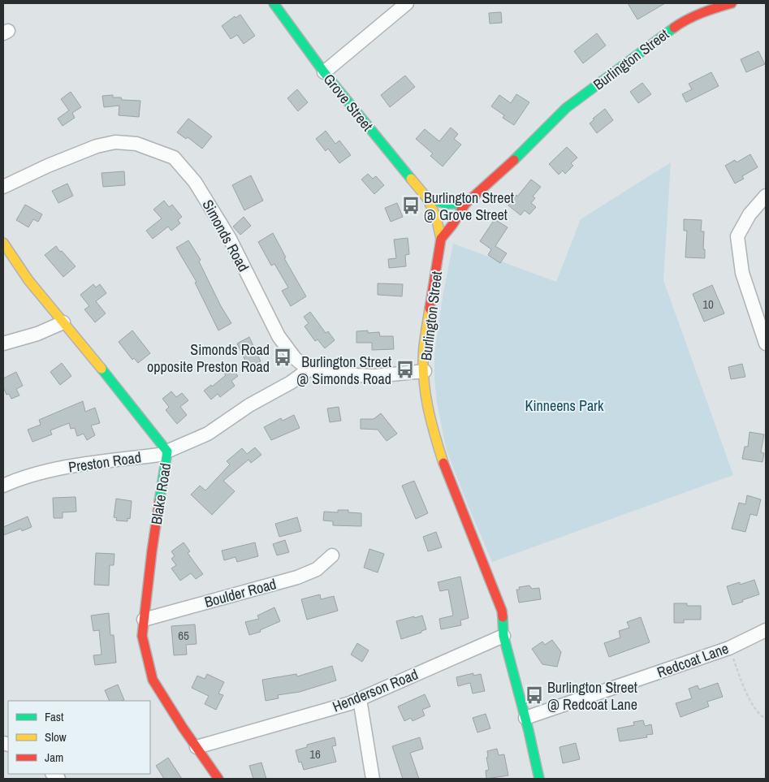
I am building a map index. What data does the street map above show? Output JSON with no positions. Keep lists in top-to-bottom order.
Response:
{
  "streets": {
    "street": [
      "Burlington Street",
      "Grove Street",
      "Simonds Road",
      "Preston Road",
      "Blake Road",
      "Boulder Road",
      "Redcoat Lane",
      "Henderson Road"
    ]
  },
  "crossings": [
    ["Burlington Street", "Grove Street"],
    ["Burlington Street", "Redcoat Lane"],
    ["Burlington Street", "Henderson Road"],
    ["Simonds Road", "Preston Road"],
    ["Preston Road", "Blake Road"],
    ["Blake Road", "Boulder Road"],
    ["Blake Road", "Henderson Road"]
  ],
  "parks": ["Kinneens Park"],
  "places": {
    "bus stop": [
      "Burlington Street @ Grove Street",
      "Simonds Road opposite Preston Road",
      "Burlington Street @ Simonds Road",
      "Burlington Street @ Redcoat Lane"
    ]
  },
  "house_numbers": ["10", "65", "16"],
  "legend": ["Fast", "Slow", "Jam"]
}
